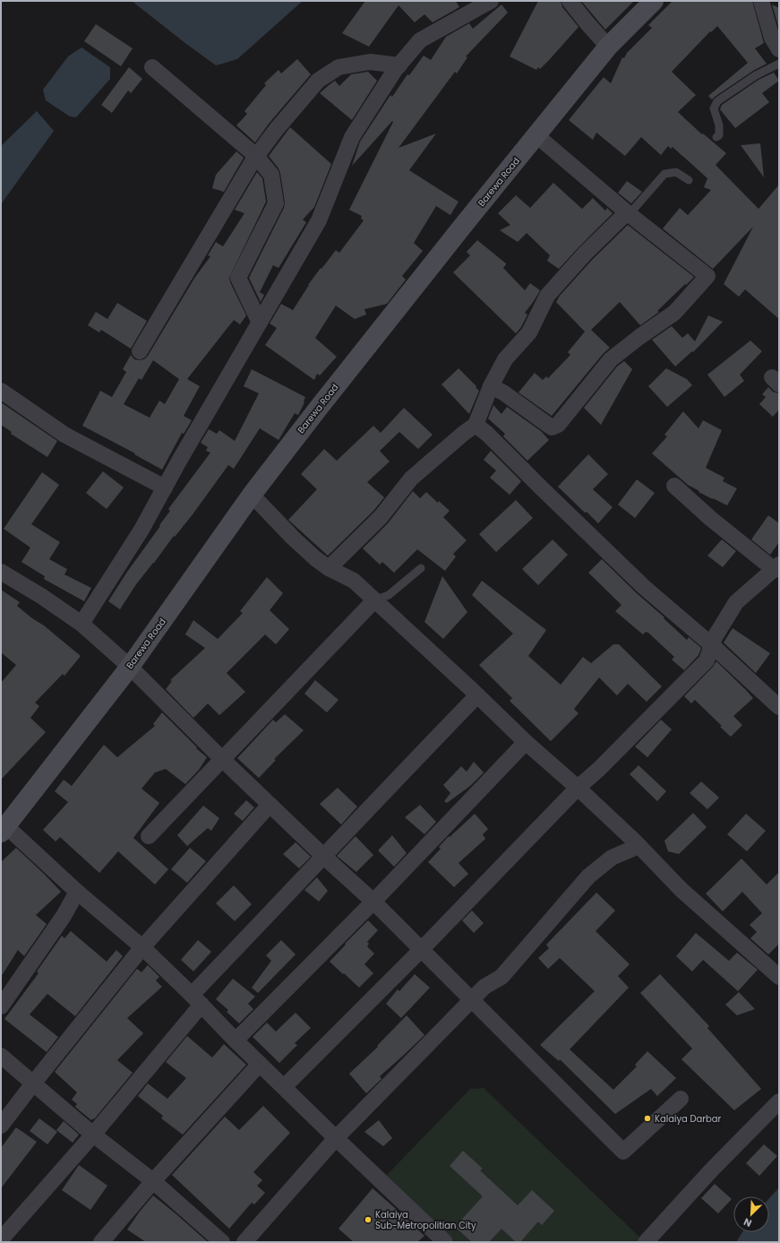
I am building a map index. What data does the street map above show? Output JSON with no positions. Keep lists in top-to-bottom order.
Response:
{
  "streets": {
    "main road": ["Barewa Road"]
  },
  "places": ["Kalaiya Darbar", "Kalaiya Sub-Metropolitian City"],
  "north": "bottom left"
}
